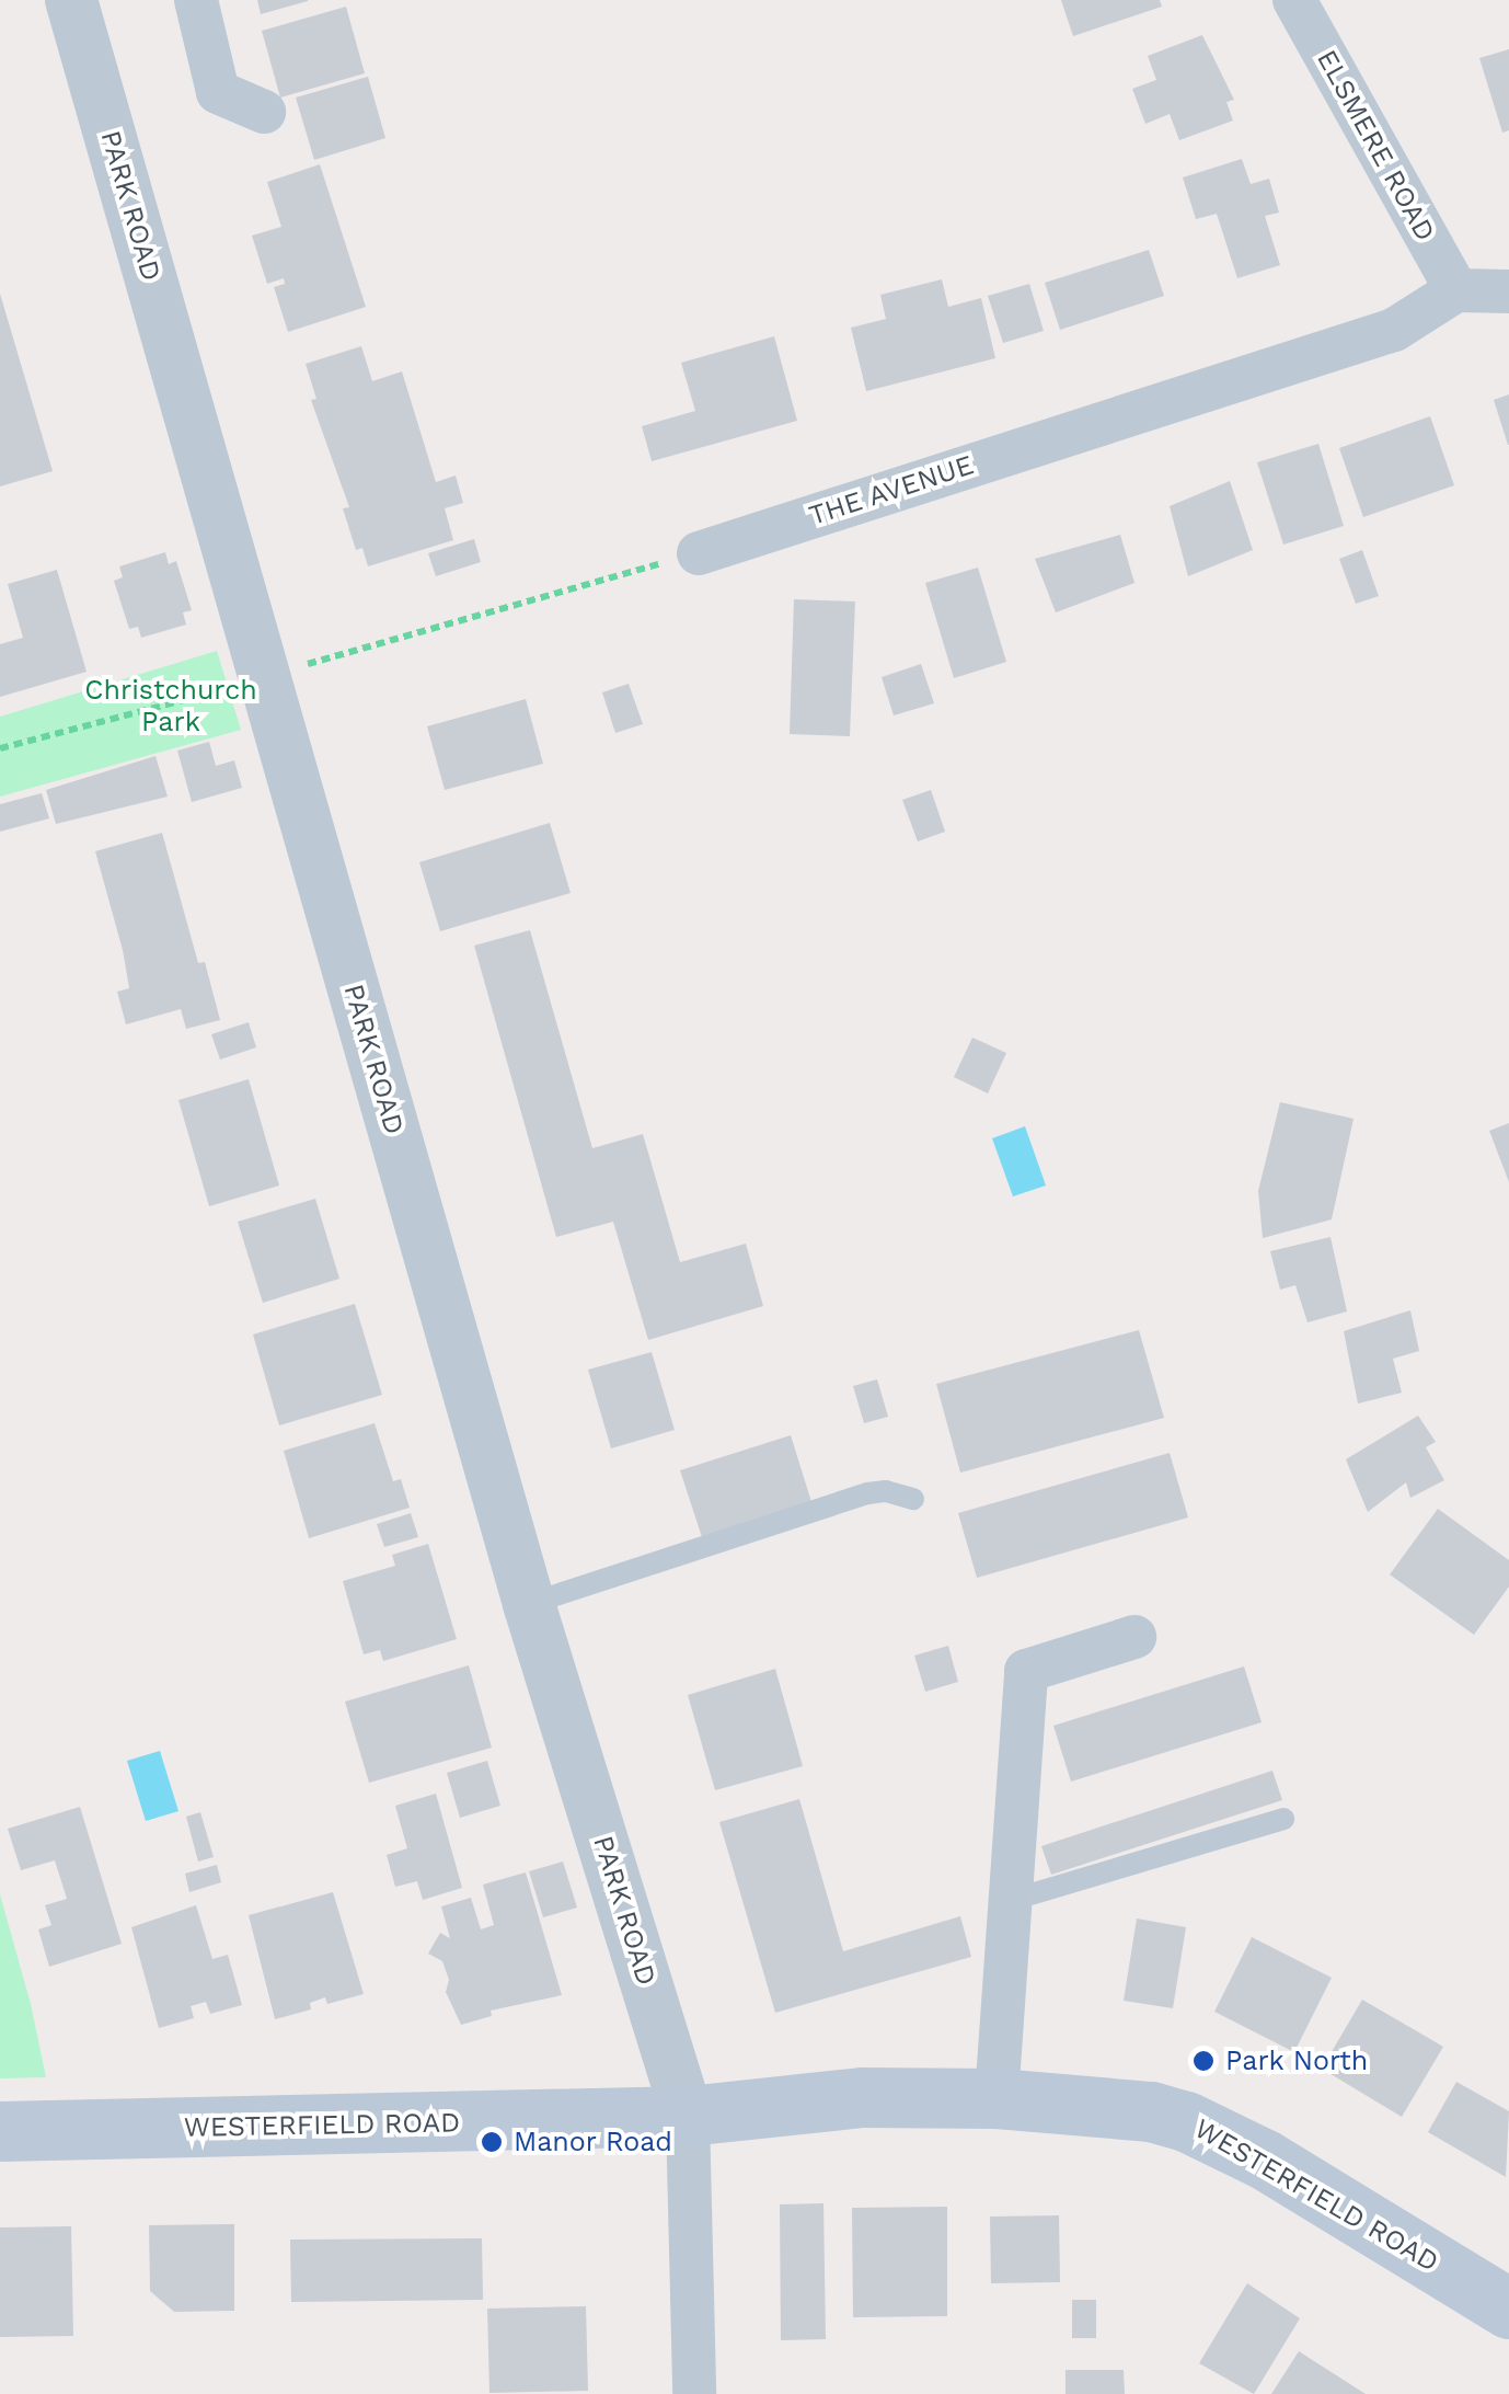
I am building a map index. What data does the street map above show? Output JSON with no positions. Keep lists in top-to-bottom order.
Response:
{
  "streets": {
    "main road": ["WESTERFIELD ROAD"],
    "street": ["ELSMERE ROAD", "PARK ROAD", "THE AVENUE"]
  },
  "crossings": [
    ["ELSMERE ROAD", "THE AVENUE"],
    ["PARK ROAD", "WESTERFIELD ROAD"]
  ],
  "parks": ["Christchurch Park"],
  "places": ["Park North", "Manor Road"]
}
